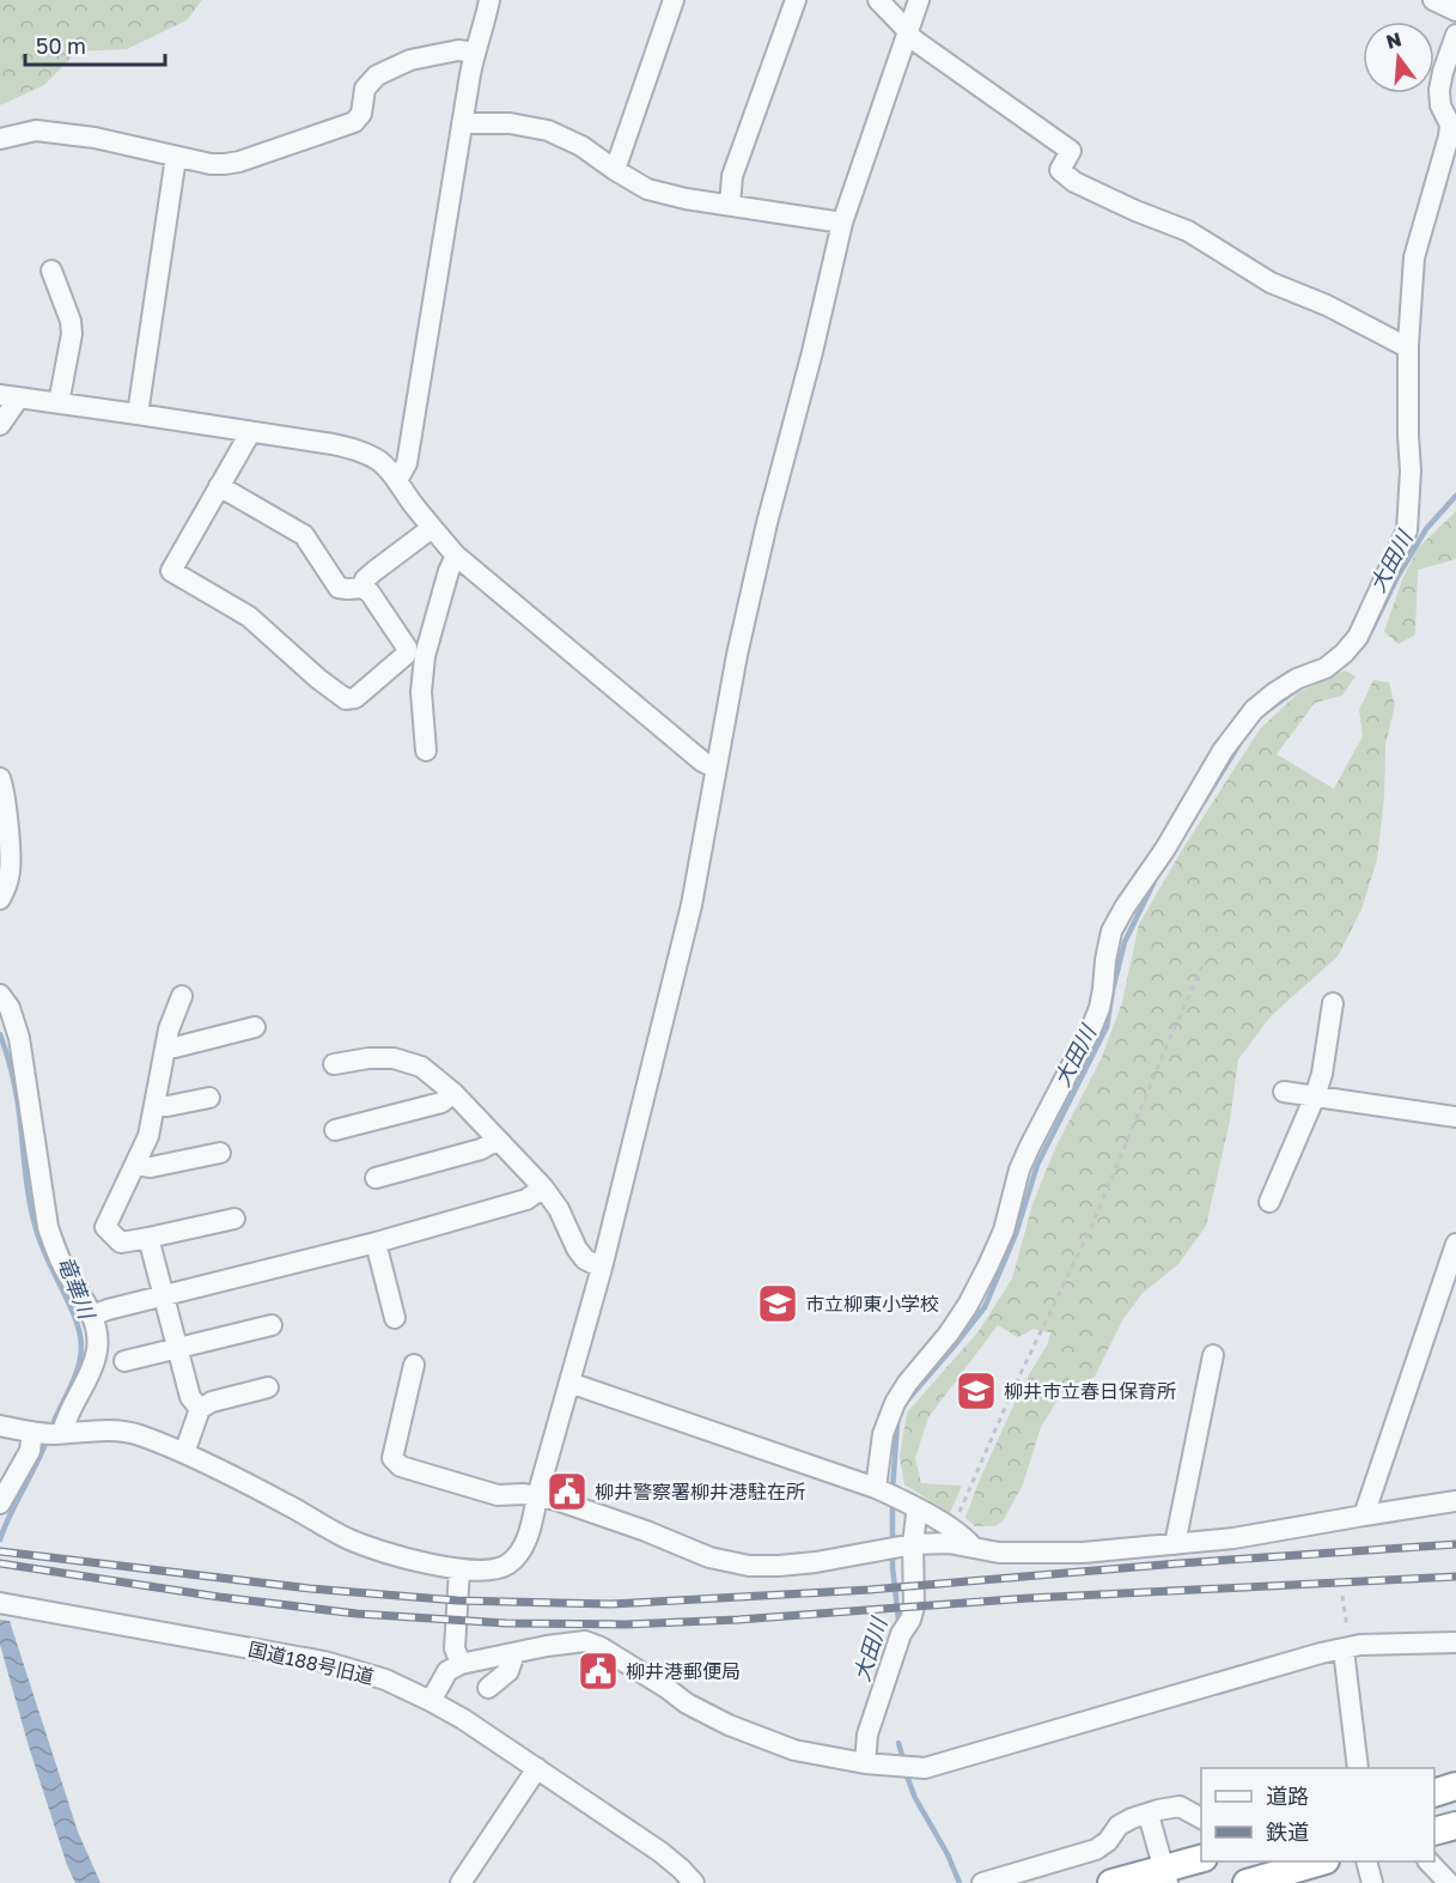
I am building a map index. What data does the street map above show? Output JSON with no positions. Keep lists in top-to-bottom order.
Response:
{
  "streets": {
    "street": ["国道188号旧道"]
  },
  "water": ["大田川", "竜華川"],
  "places": {
    "school or university": ["市立柳東小学校", "柳井市立春日保育所"],
    "public building": ["柳井警察署柳井港駐在所", "柳井港郵便局"]
  },
  "legend": ["道路", "鉄道"],
  "scale_bar": "50 m",
  "north": "top"
}
